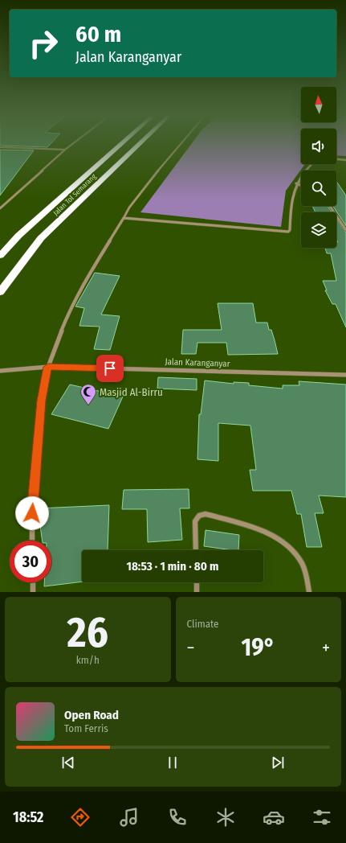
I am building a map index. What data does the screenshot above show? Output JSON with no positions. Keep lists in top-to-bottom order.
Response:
{
  "streets": {
    "highway": ["Jalan Tol Semarang"],
    "street": ["Jalan Karanganyar"]
  },
  "places": {
    "mosque": ["Masjid Al-Birru"]
  },
  "north": "top",
  "page": {
    "turn": ["60 m", "Jalan Karanganyar"],
    "limit": "30",
    "trip": "18:53 · 1 min · 80 m",
    "tile": [
      ["26", "km/h"],
      "Climate"
    ],
    "heat": ["−", "19°", "+"],
    "song": ["Open Road", "Tom Ferris"],
    "tabs": "18:52"
  }
}
